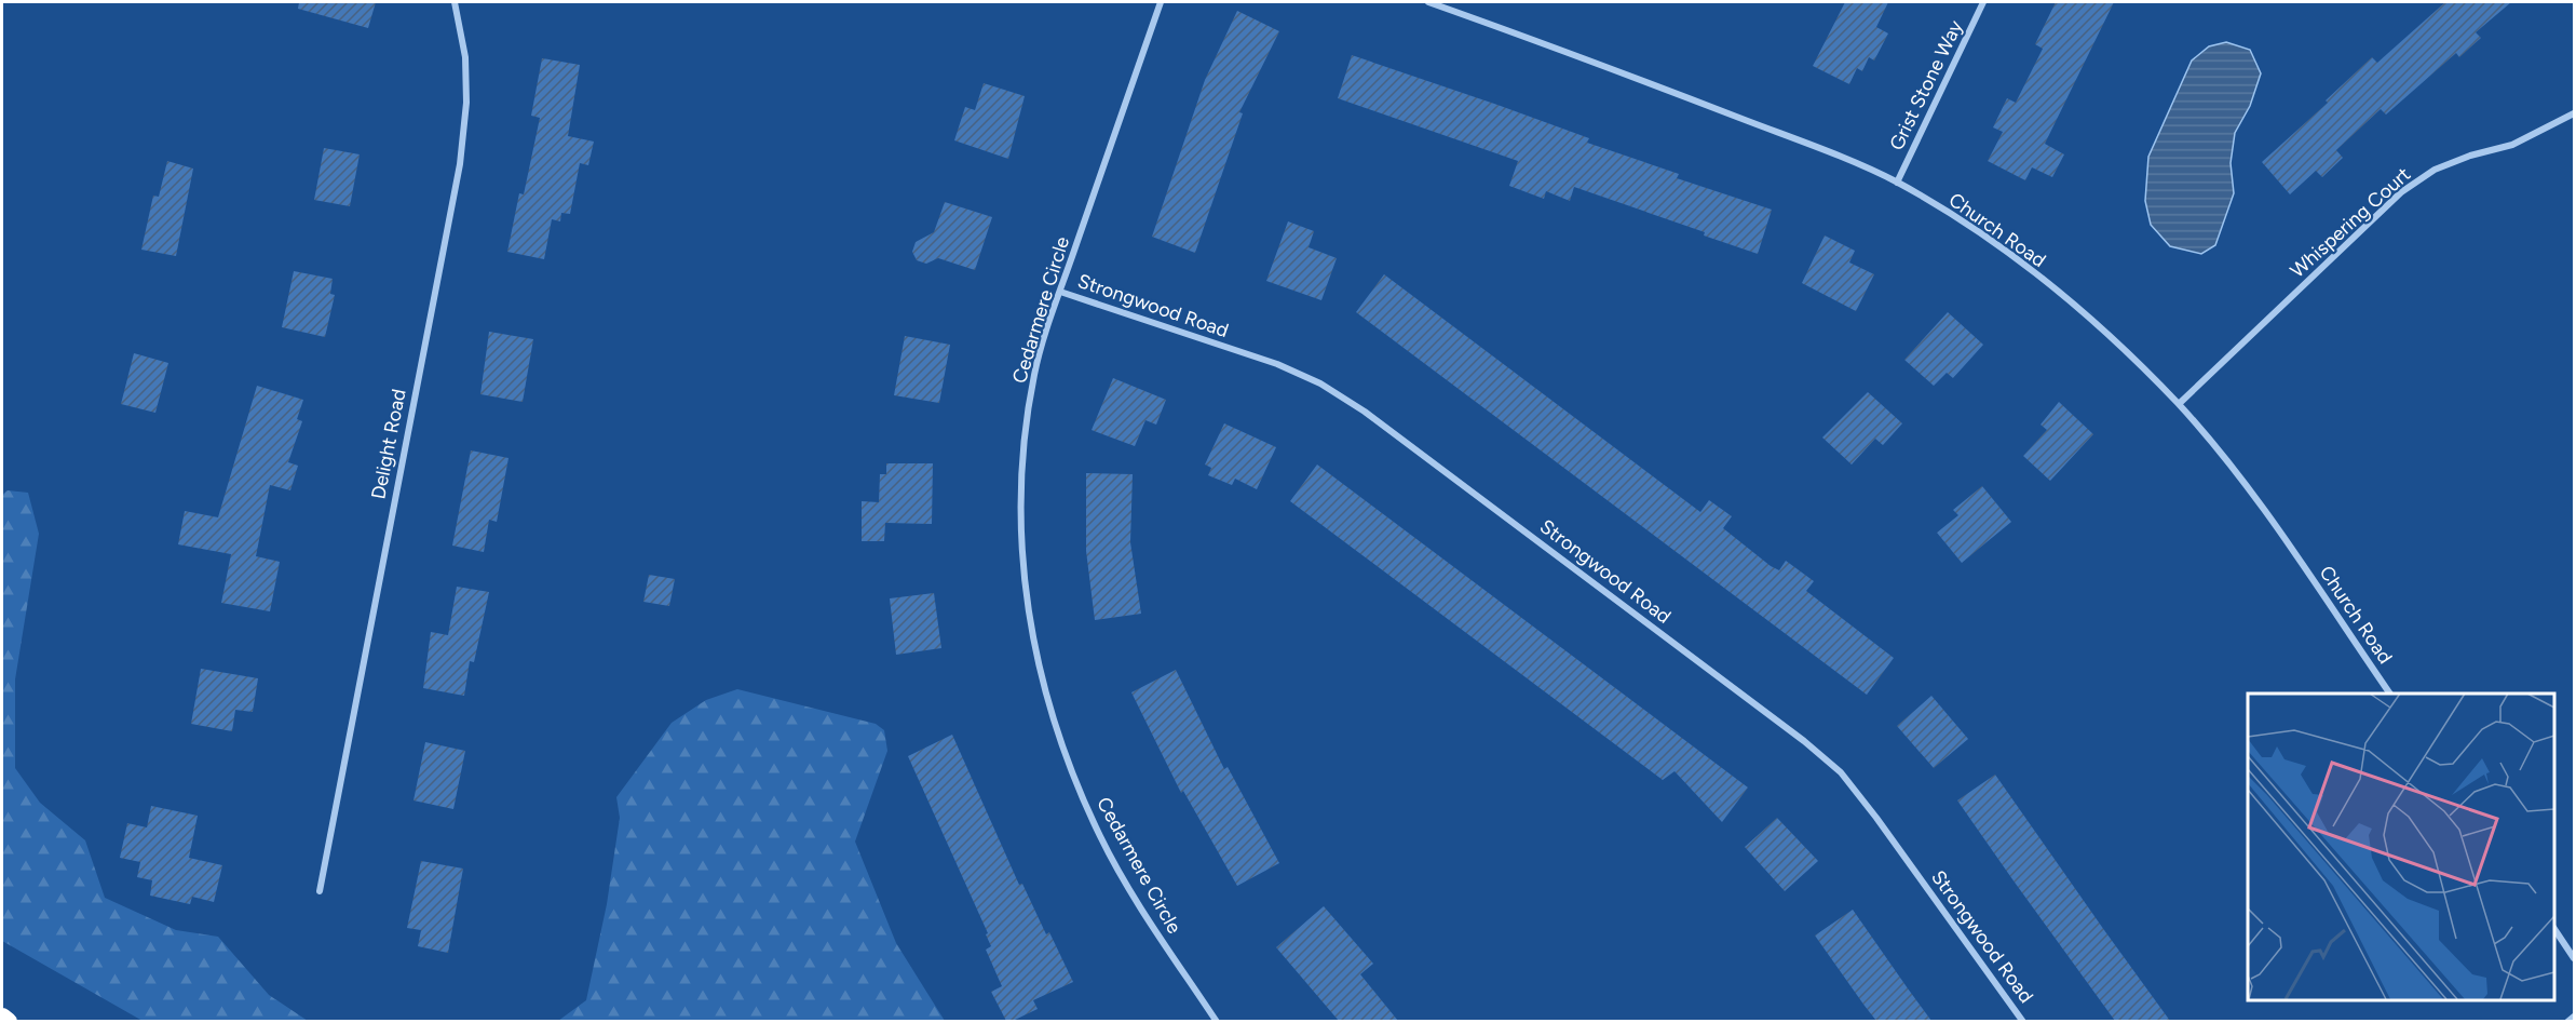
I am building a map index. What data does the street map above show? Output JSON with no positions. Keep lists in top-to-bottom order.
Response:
{
  "streets": {
    "street": [
      "Grist Stone Way",
      "Whispering Court",
      "Church Road",
      "Strongwood Road",
      "Cedarmere Circle",
      "Delight Road"
    ]
  },
  "crossings": [
    ["Grist Stone Way", "Church Road"],
    ["Whispering Court", "Church Road"],
    ["Strongwood Road", "Cedarmere Circle"]
  ]
}
